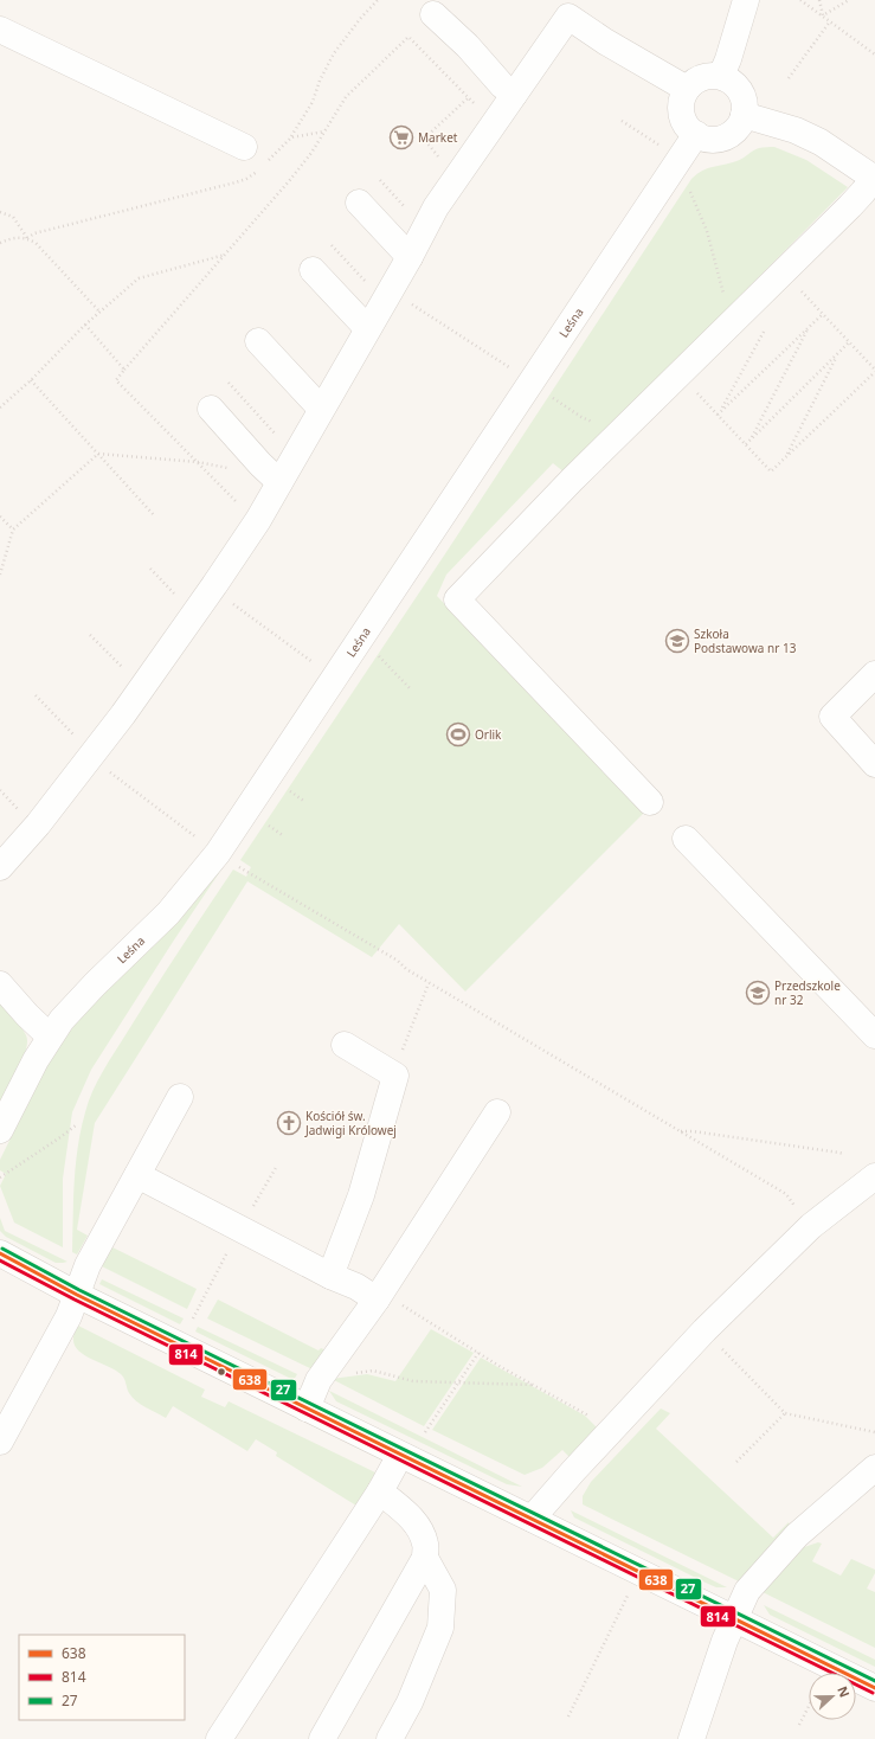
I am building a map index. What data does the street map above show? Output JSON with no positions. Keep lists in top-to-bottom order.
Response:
{
  "streets": {
    "street": ["Leśna"]
  },
  "places": {
    "supermarket": ["Market"],
    "school or university": ["Szkoła Podstawowa nr 13", "Przedszkole nr 32"],
    "sports": ["Orlik"],
    "church": ["Kościół św. Jadwigi Królowej"]
  },
  "lines": ["transit line 27", "transit line 638", "transit line 814"],
  "legend": ["638", "814", "27"],
  "north": "right"
}
